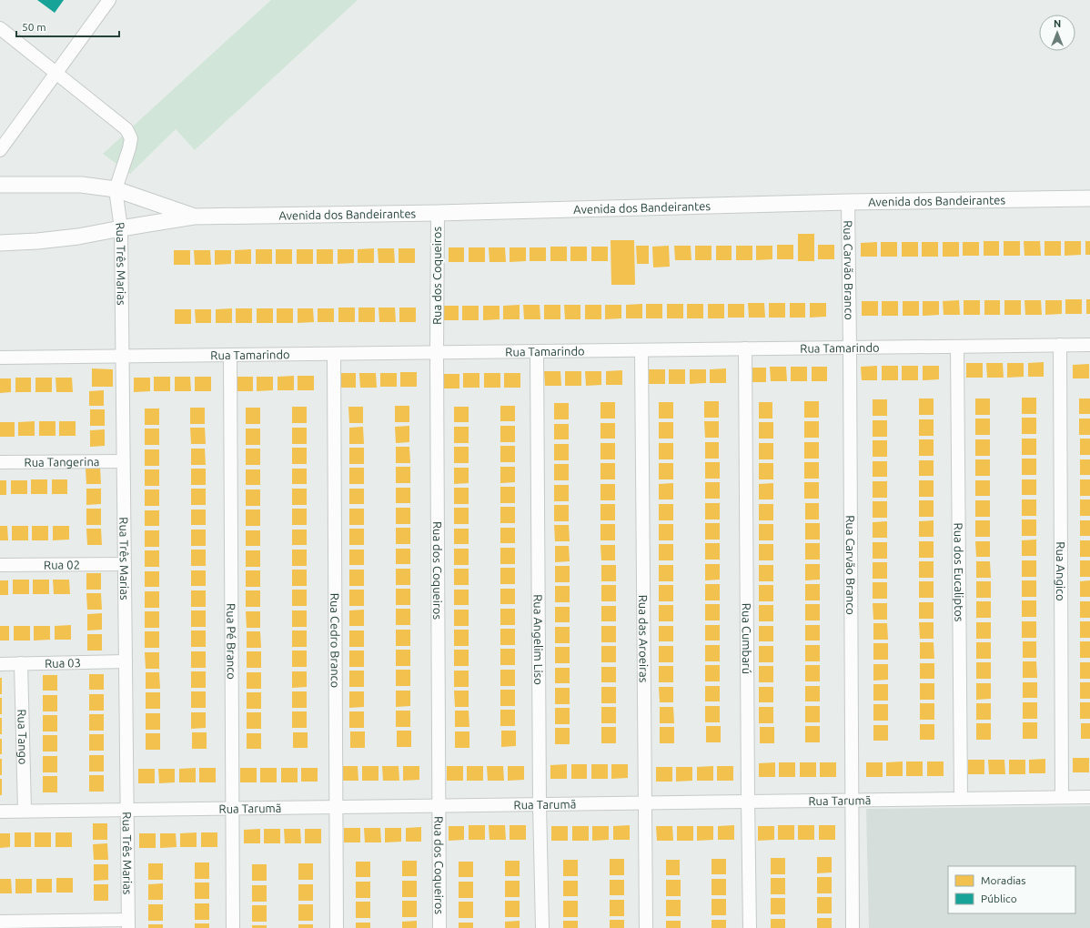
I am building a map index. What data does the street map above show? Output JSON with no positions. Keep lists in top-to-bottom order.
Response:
{
  "streets": {
    "street": [
      "Avenida dos Bandeirantes",
      "Rua Três Marias",
      "Rua Carvão Branco",
      "Rua dos Coqueiros",
      "Rua Tamarindo",
      "Rua Tangerina",
      "Rua 02",
      "Rua Angico",
      "Rua dos Eucaliptos",
      "Rua das Aroeiras",
      "Rua Cumbarú",
      "Rua Angelim Liso",
      "Rua Cedro Branco",
      "Rua Pé Branco",
      "Rua 03",
      "Rua Tango",
      "Rua Tarumã"
    ]
  },
  "crossings": [
    ["Avenida dos Bandeirantes", "Rua Três Marias"],
    ["Avenida dos Bandeirantes", "Rua Carvão Branco"],
    ["Avenida dos Bandeirantes", "Rua dos Coqueiros"],
    ["Rua Três Marias", "Rua Tamarindo"],
    ["Rua Três Marias", "Rua Tangerina"],
    ["Rua Três Marias", "Rua 02"],
    ["Rua Três Marias", "Rua 03"],
    ["Rua Três Marias", "Rua Tarumã"],
    ["Rua Carvão Branco", "Rua Tamarindo"],
    ["Rua Carvão Branco", "Rua Tarumã"],
    ["Rua dos Coqueiros", "Rua Tamarindo"],
    ["Rua dos Coqueiros", "Rua Tarumã"],
    ["Rua Tamarindo", "Rua Angico"],
    ["Rua Tamarindo", "Rua dos Eucaliptos"],
    ["Rua Tamarindo", "Rua das Aroeiras"],
    ["Rua Tamarindo", "Rua Cumbarú"],
    ["Rua Tamarindo", "Rua Angelim Liso"],
    ["Rua Tamarindo", "Rua Cedro Branco"],
    ["Rua Tamarindo", "Rua Pé Branco"],
    ["Rua Angico", "Rua Tarumã"],
    ["Rua dos Eucaliptos", "Rua Tarumã"],
    ["Rua das Aroeiras", "Rua Tarumã"],
    ["Rua Cumbarú", "Rua Tarumã"],
    ["Rua Angelim Liso", "Rua Tarumã"],
    ["Rua Cedro Branco", "Rua Tarumã"],
    ["Rua Pé Branco", "Rua Tarumã"],
    ["Rua 03", "Rua Tango"],
    ["Rua Tango", "Rua Tarumã"]
  ],
  "legend": ["Moradias", "Público"],
  "scale_bar": "50 m",
  "north": "top"
}
